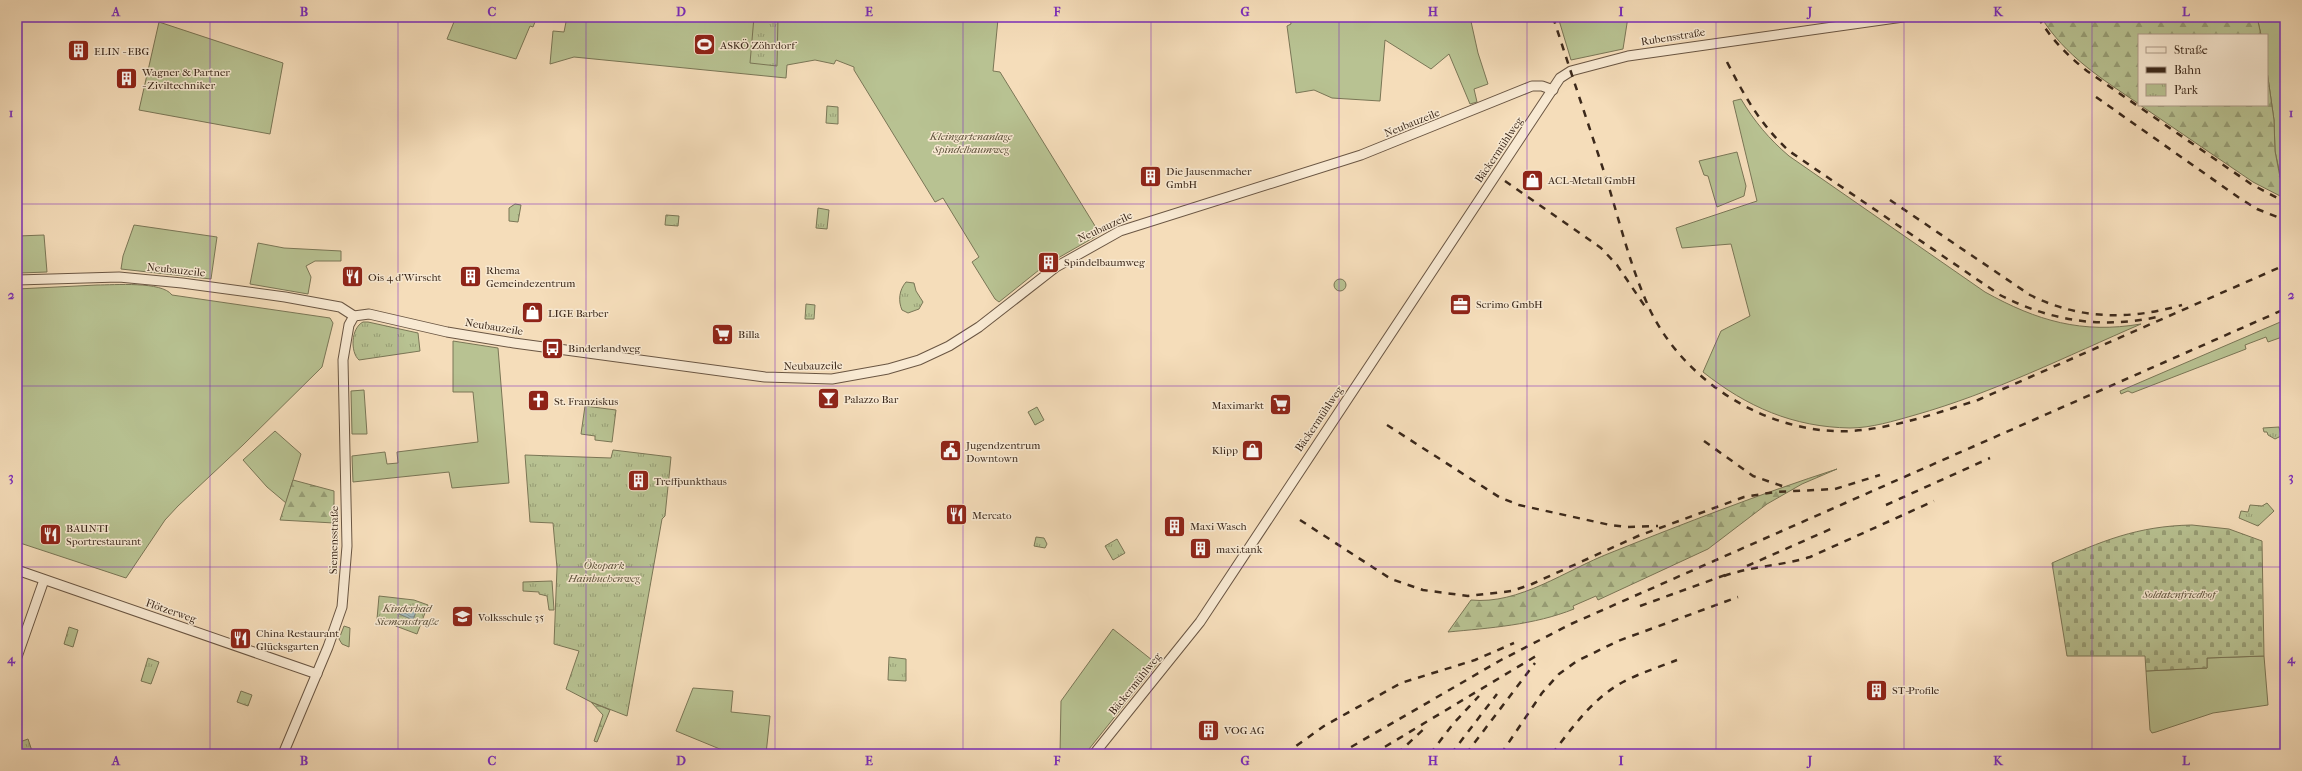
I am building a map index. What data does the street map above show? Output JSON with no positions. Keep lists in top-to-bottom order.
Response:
{
  "streets": {
    "street": [
      "Rubensstraße",
      "Neubauzeile",
      "Bäckermühlweg",
      "Siemensstraße",
      "Flötzerweg"
    ]
  },
  "crossings": [
    ["Rubensstraße", "Neubauzeile"],
    ["Rubensstraße", "Bäckermühlweg"],
    ["Neubauzeile", "Bäckermühlweg"],
    ["Neubauzeile", "Siemensstraße"],
    ["Siemensstraße", "Flötzerweg"]
  ],
  "parks": [
    "Kleingartenanlage Spindelbaumweg",
    "Ökopark Hainbuchenweg",
    "Soldatenfriedhof",
    "Kinderbad Siemensstraße"
  ],
  "places": {
    "sports": ["ASKÖ Zöhrdorf"],
    "building": [
      "ELIN - EBG",
      "Wagner & Partner - Ziviltechniker",
      "Die Jausenmacher GmbH",
      "Spindelbaumweg",
      "Rhema Gemeindezentrum",
      "Treffpunkthaus",
      "Maxi Wasch",
      "maxi.tank",
      "ST-Profile",
      "VOG AG"
    ],
    "shop": ["ACL-Metall GmbH", "LIGE Barber", "Klipp"],
    "restaurant": [
      "Ois 4 d'Wirscht",
      "Mercato",
      "BAUNTI Sportrestaurant",
      "China Restaurant Glücksgarten"
    ],
    "office": ["Scrimo GmbH"],
    "supermarket": ["Billa", "Maximarkt"],
    "bus stop": ["Binderlandweg"],
    "bar": ["Palazzo Bar"],
    "church": ["St. Franziskus"],
    "public building": ["Jugendzentrum Downtown"],
    "school or university": ["Volksschule 35"]
  },
  "legend": ["Straße", "Bahn", "Park"],
  "grid": {
    "columns": [
      "A",
      "B",
      "C",
      "D",
      "E",
      "F",
      "G",
      "H",
      "I",
      "J",
      "K",
      "L"
    ],
    "rows": [
      "1",
      "2",
      "3",
      "4"
    ]
  }
}
